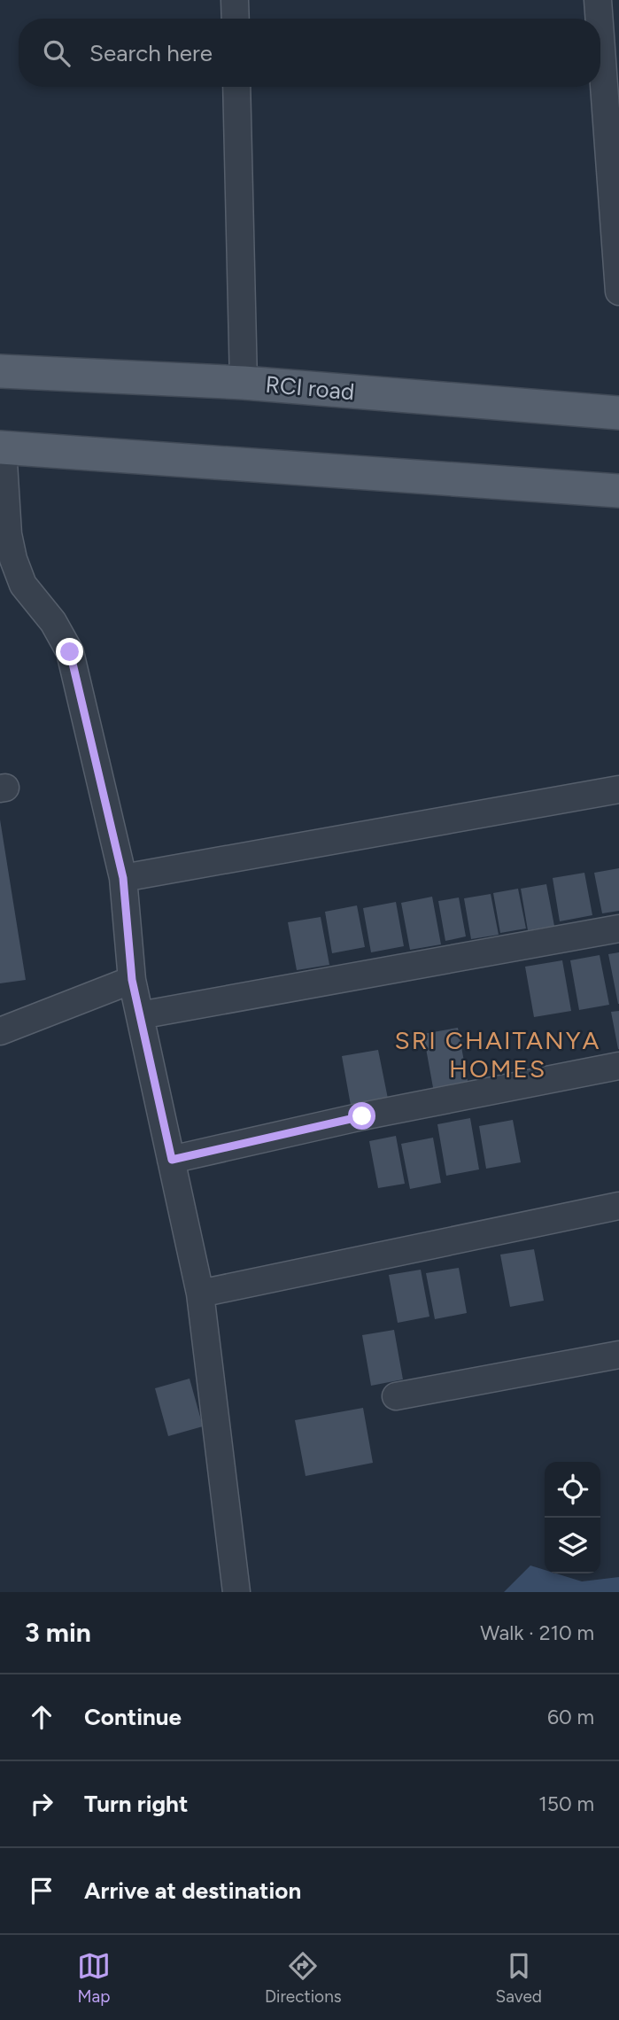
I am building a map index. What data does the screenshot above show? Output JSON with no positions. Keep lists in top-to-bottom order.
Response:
{
  "streets": {
    "main road": ["RCI road"]
  },
  "districts": ["SRI CHAITANYA HOMES"],
  "page": {
    "search": "Search here",
    "heading": ["3 min", "Walk · 210 m"],
    "list": [
      ["Continue", "60 m"],
      ["Turn right", "150 m"],
      "Arrive at destination"
    ],
    "nav": ["Map", "Directions", "Saved"]
  }
}
